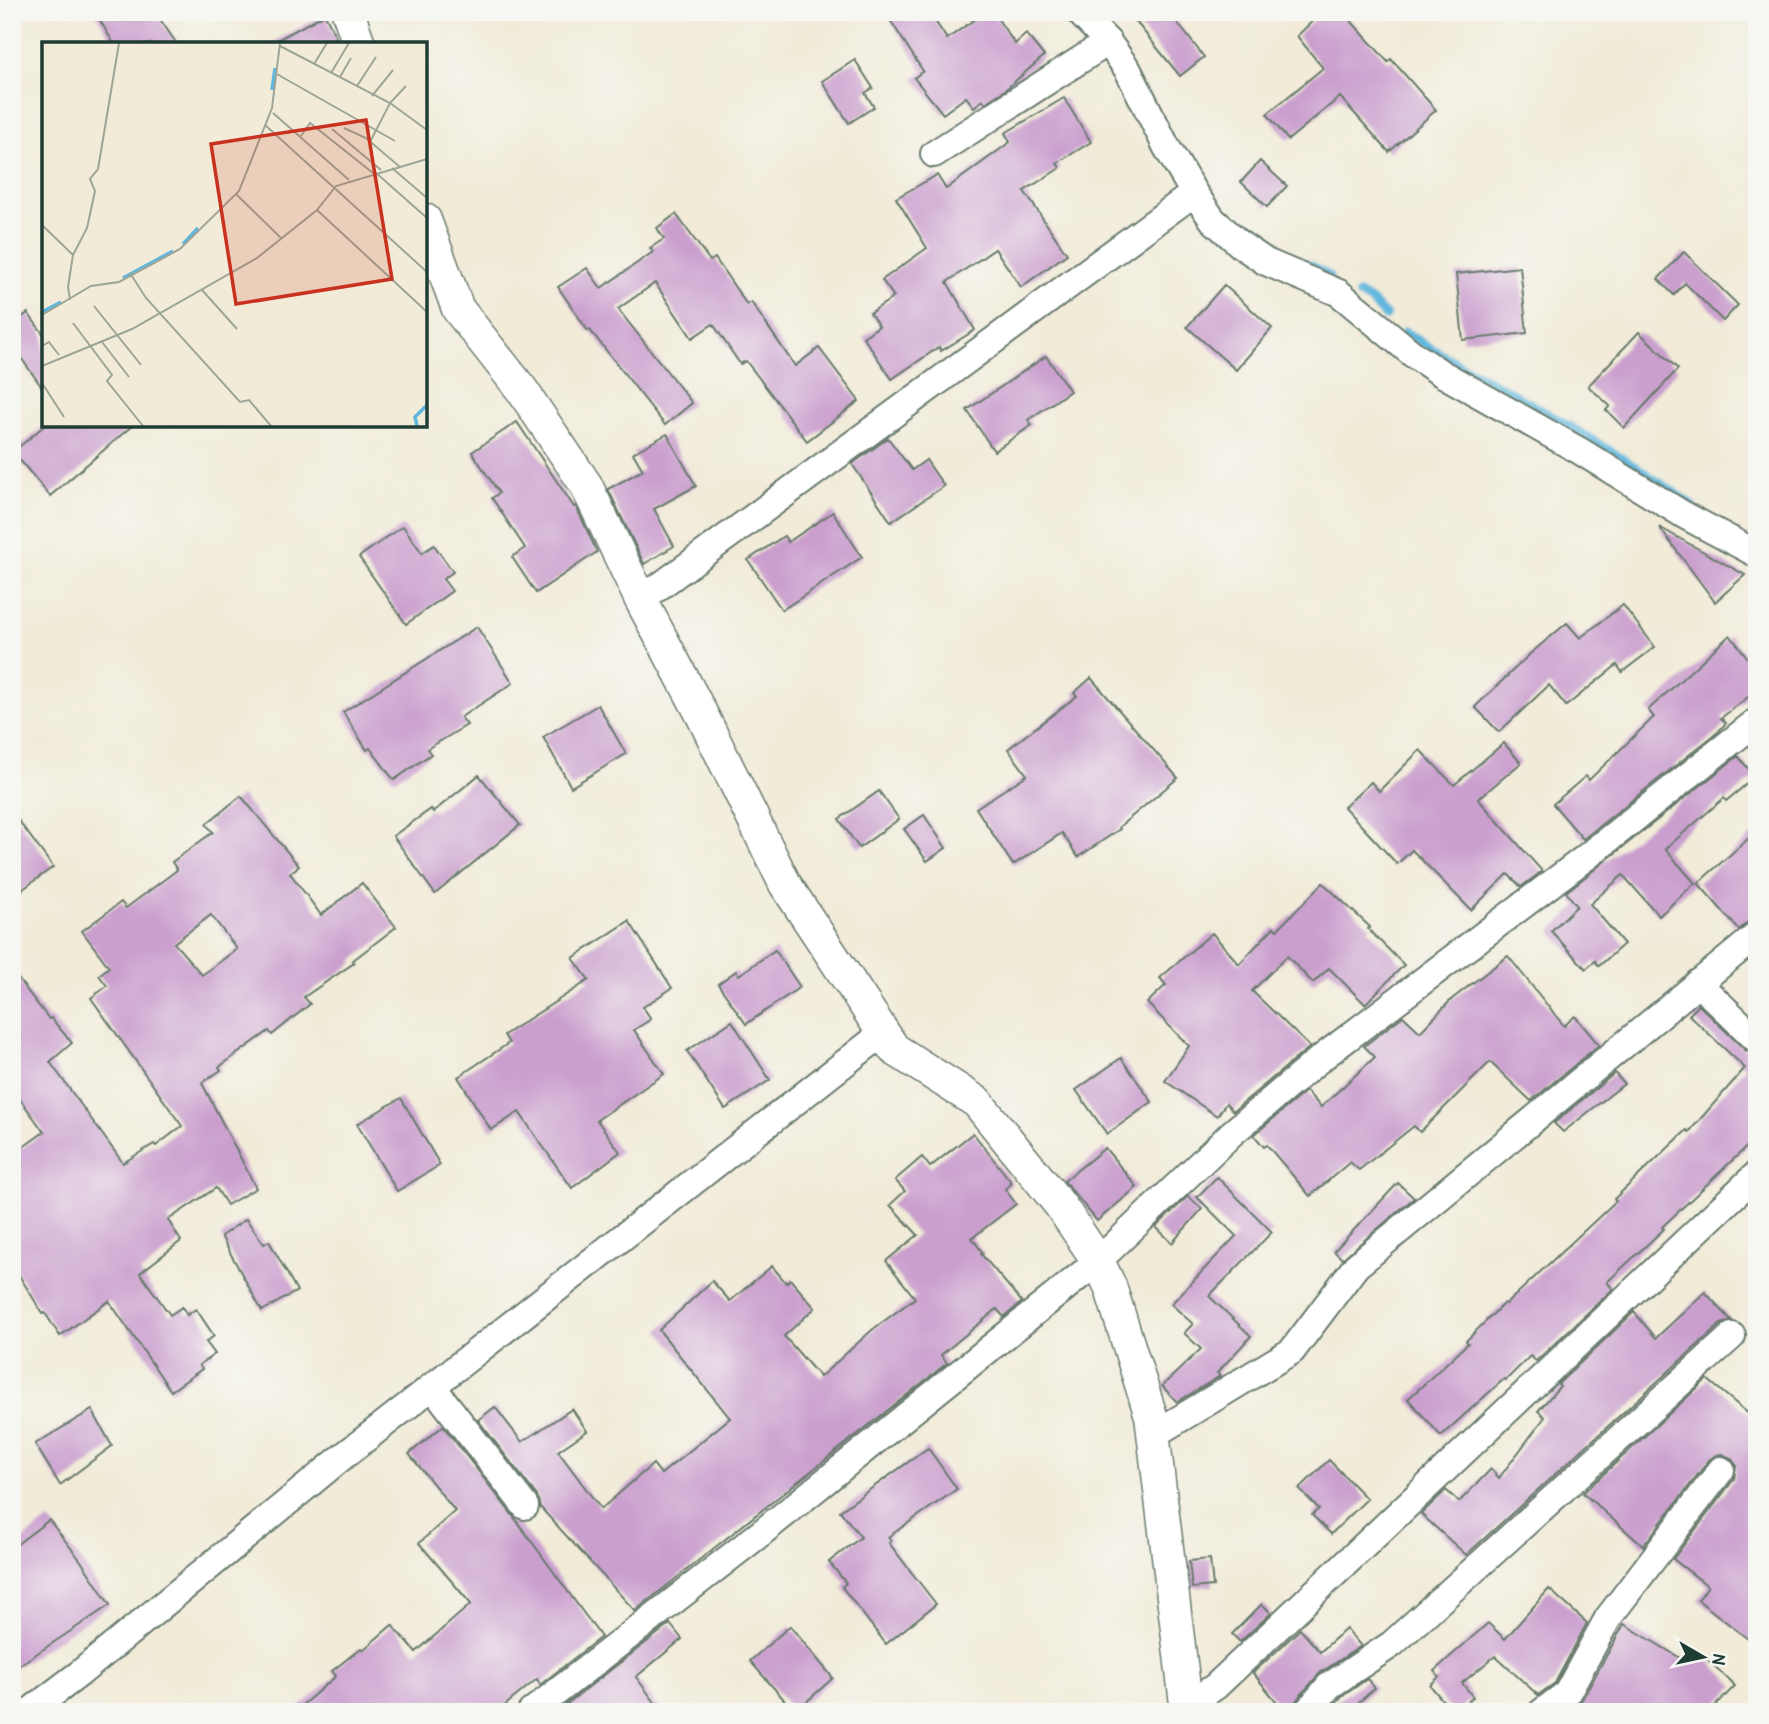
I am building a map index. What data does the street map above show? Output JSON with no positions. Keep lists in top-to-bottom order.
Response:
{
  "north": "right"
}
